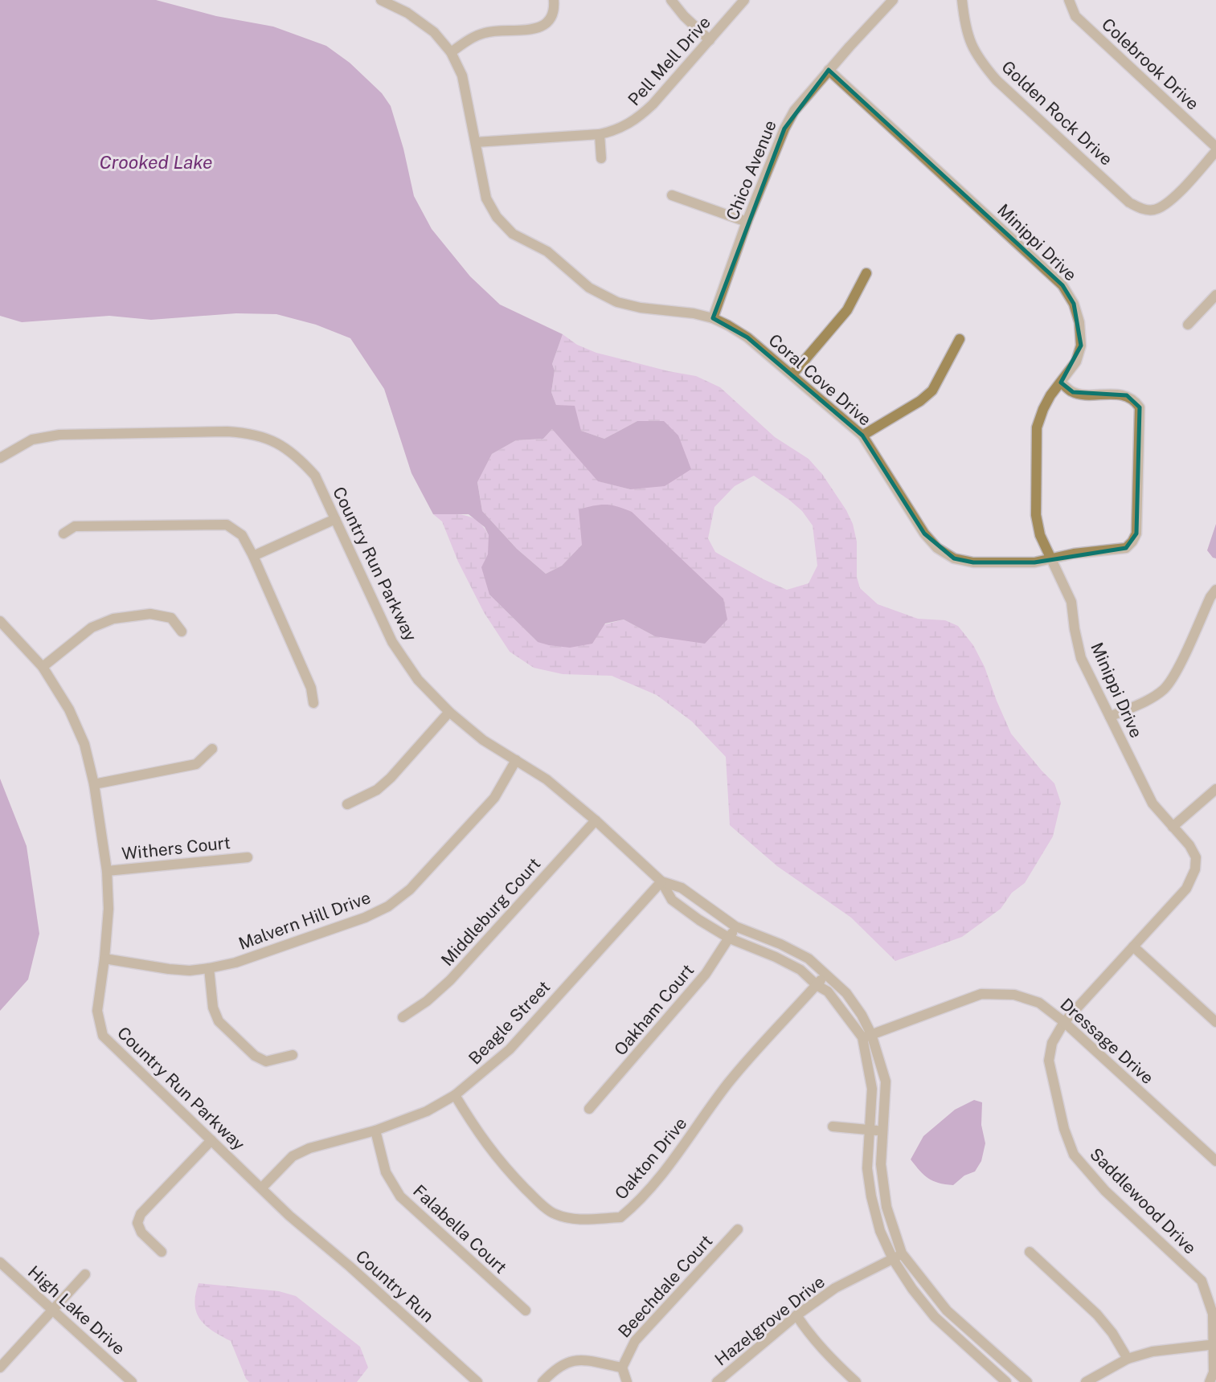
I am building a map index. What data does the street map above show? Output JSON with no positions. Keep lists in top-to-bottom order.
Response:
{
  "streets": {
    "street": [
      "Pell Mell Drive",
      "Colebrook Drive",
      "Golden Rock Drive",
      "Chico Avenue",
      "Minippi Drive",
      "Coral Cove Drive",
      "Country Run Parkway",
      "Withers Court",
      "Middleburg Court",
      "Malvern Hill Drive",
      "Oakham Court",
      "Beagle Street",
      "Dressage Drive",
      "Oakton Drive",
      "Saddlewood Drive",
      "Falabella Court",
      "Country Run",
      "Beechdale Court",
      "High Lake Drive",
      "Hazelgrove Drive"
    ]
  },
  "crossings": [
    ["Pell Mell Drive", "Coral Cove Drive"],
    ["Chico Avenue", "Minippi Drive"],
    ["Chico Avenue", "Coral Cove Drive"],
    ["Minippi Drive", "Coral Cove Drive"],
    ["Minippi Drive", "Saddlewood Drive"],
    ["Country Run Parkway", "Withers Court"],
    ["Country Run Parkway", "Middleburg Court"],
    ["Country Run Parkway", "Malvern Hill Drive"],
    ["Country Run Parkway", "Oakham Court"],
    ["Country Run Parkway", "Beagle Street"],
    ["Country Run Parkway", "Dressage Drive"],
    ["Country Run Parkway", "Oakton Drive"],
    ["Country Run Parkway", "Country Run"],
    ["Country Run Parkway", "Hazelgrove Drive"],
    ["Beagle Street", "Oakton Drive"],
    ["Beagle Street", "Falabella Court"],
    ["Dressage Drive", "Saddlewood Drive"]
  ],
  "water": ["Crooked Lake"]
}
